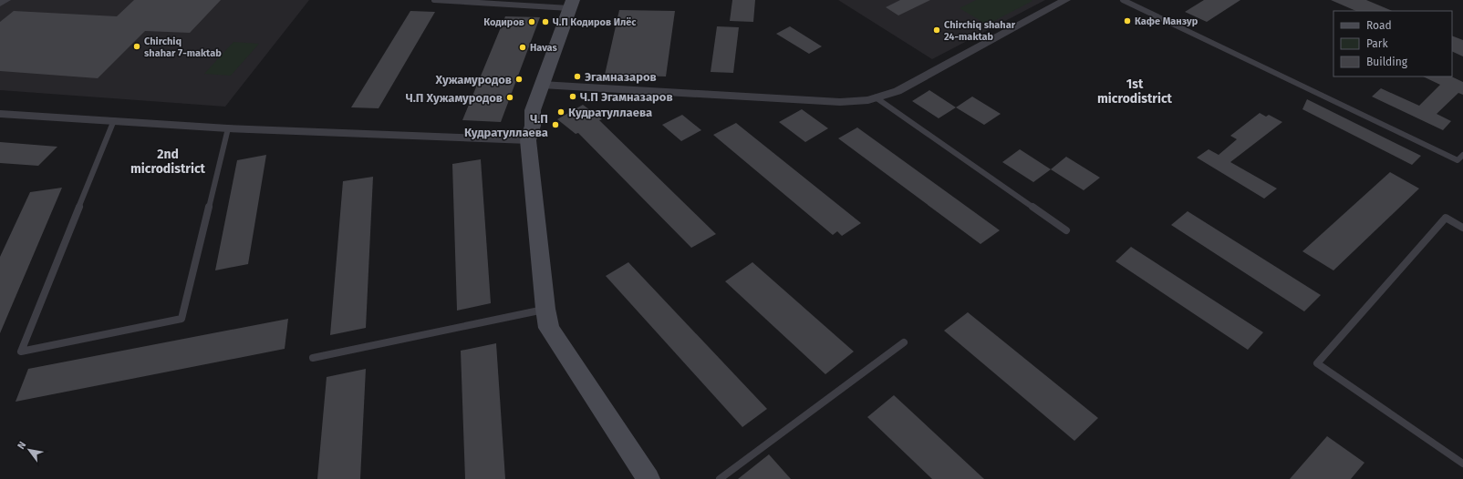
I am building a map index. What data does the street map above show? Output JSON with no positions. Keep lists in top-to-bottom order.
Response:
{
  "districts": ["1st microdistrict", "2nd microdistrict"],
  "places": [
    "Кафе Манзур",
    "Кодиров",
    "Ч.П Кодиров Илёс",
    "Chirchiq shahar 24-maktab",
    "Chirchiq shahar 7-maktab",
    "Havas",
    "Эгамназаров",
    "Хужамуродов",
    "Ч.П Эгамназаров",
    "Ч.П Хужамуродов",
    "Кудратуллаева",
    "Ч.П Кудратуллаева"
  ],
  "legend": ["Road", "Park", "Building"],
  "north": "top left"
}
